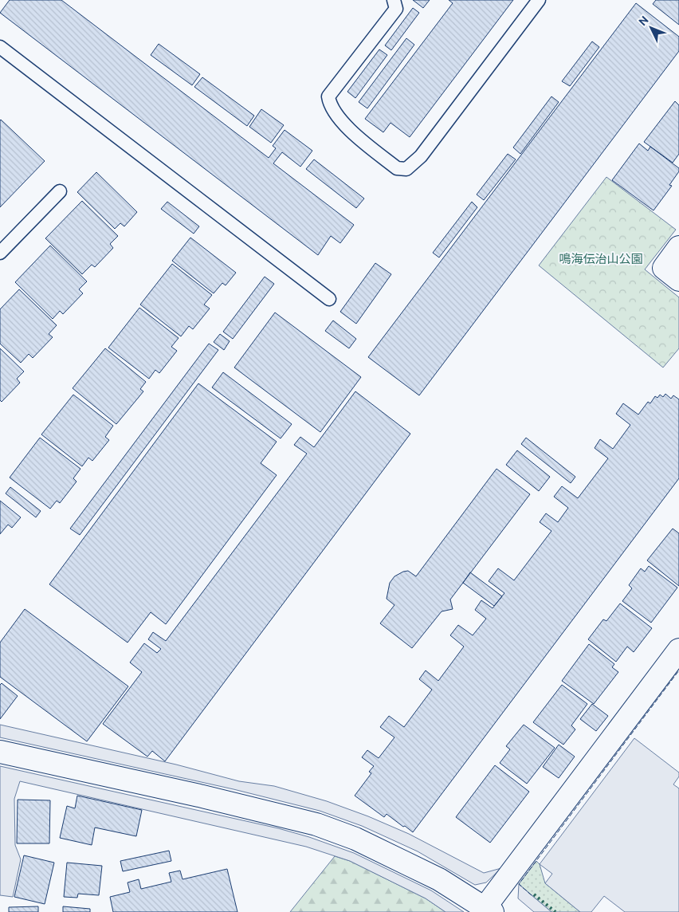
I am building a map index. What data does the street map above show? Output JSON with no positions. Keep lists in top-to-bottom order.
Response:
{
  "parks": ["鳴海伝治山公園"],
  "north": "top left"
}
